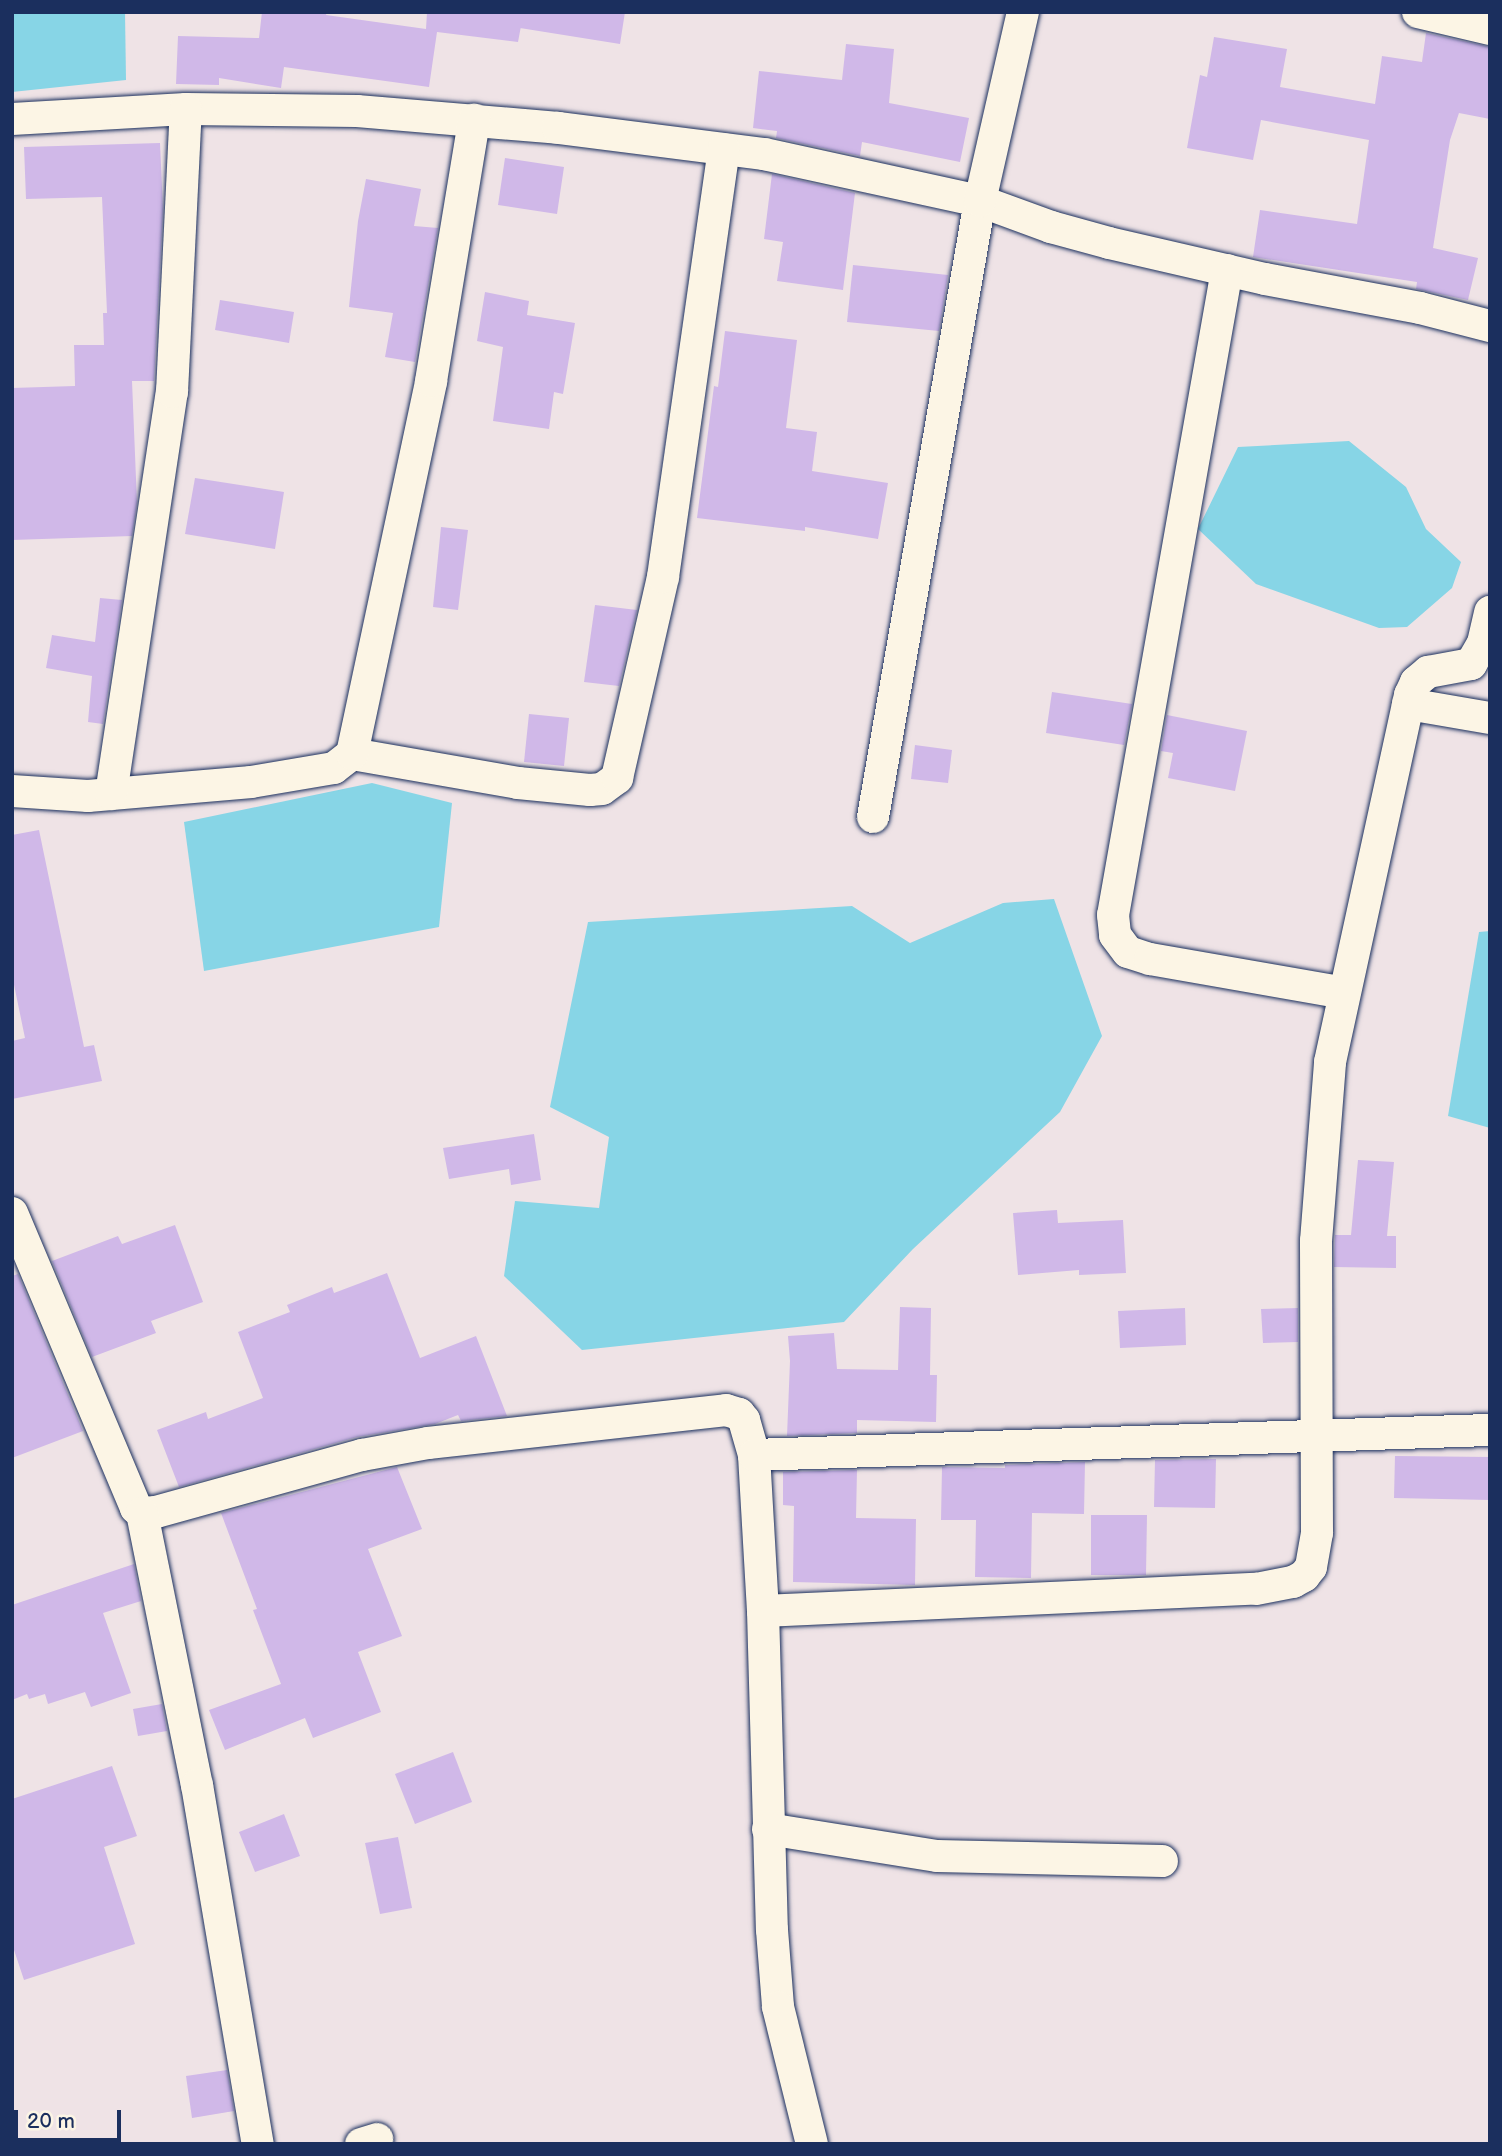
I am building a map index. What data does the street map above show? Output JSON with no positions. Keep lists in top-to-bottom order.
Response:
{
  "scale_bar": "20 m"
}
